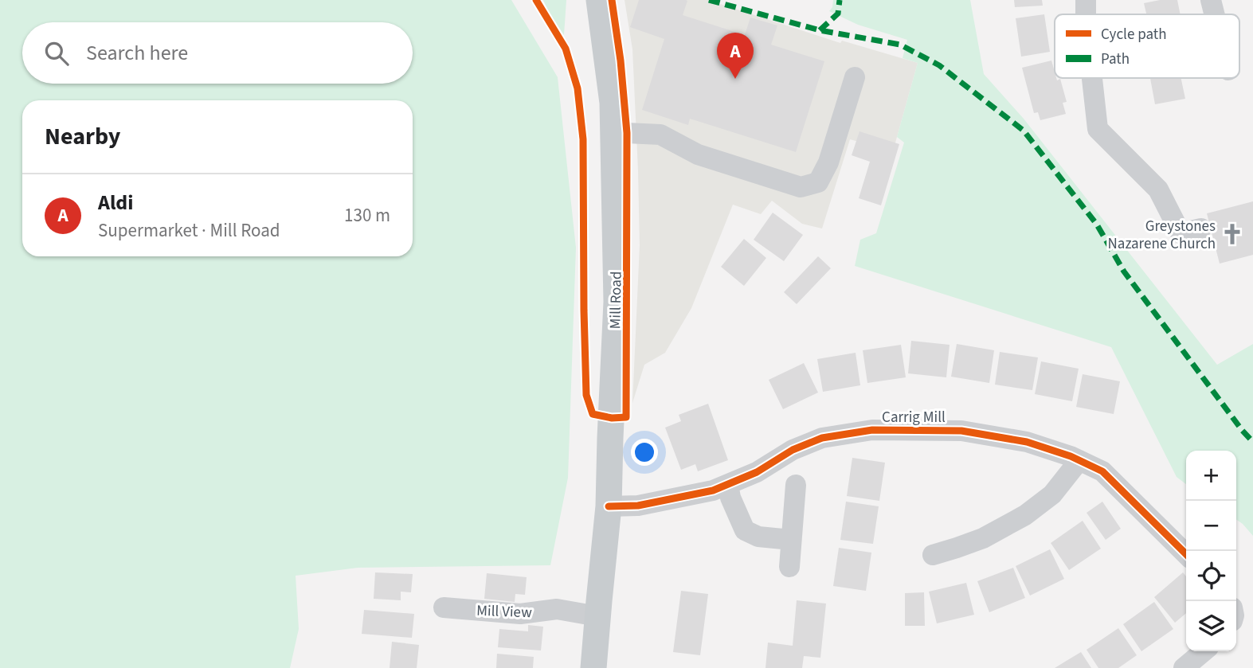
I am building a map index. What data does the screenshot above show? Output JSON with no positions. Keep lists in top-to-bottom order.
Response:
{
  "streets": {
    "main road": ["Mill Road"],
    "street": ["Carrig Mill", "Mill View"]
  },
  "crossings": [
    ["Mill Road", "Carrig Mill"],
    ["Mill Road", "Mill View"]
  ],
  "places": {
    "church": ["Greystones Nazarene Church"]
  },
  "legend": ["Cycle path", "Path"],
  "page": {
    "search": "Search here",
    "pins": "A",
    "heading": "Nearby",
    "list": [
      {
        "mark": "A",
        "name": "Aldi",
        "note": "Supermarket · Mill Road",
        "value": "130 m"
      }
    ],
    "map_buttons": ["+", "−"]
  }
}
